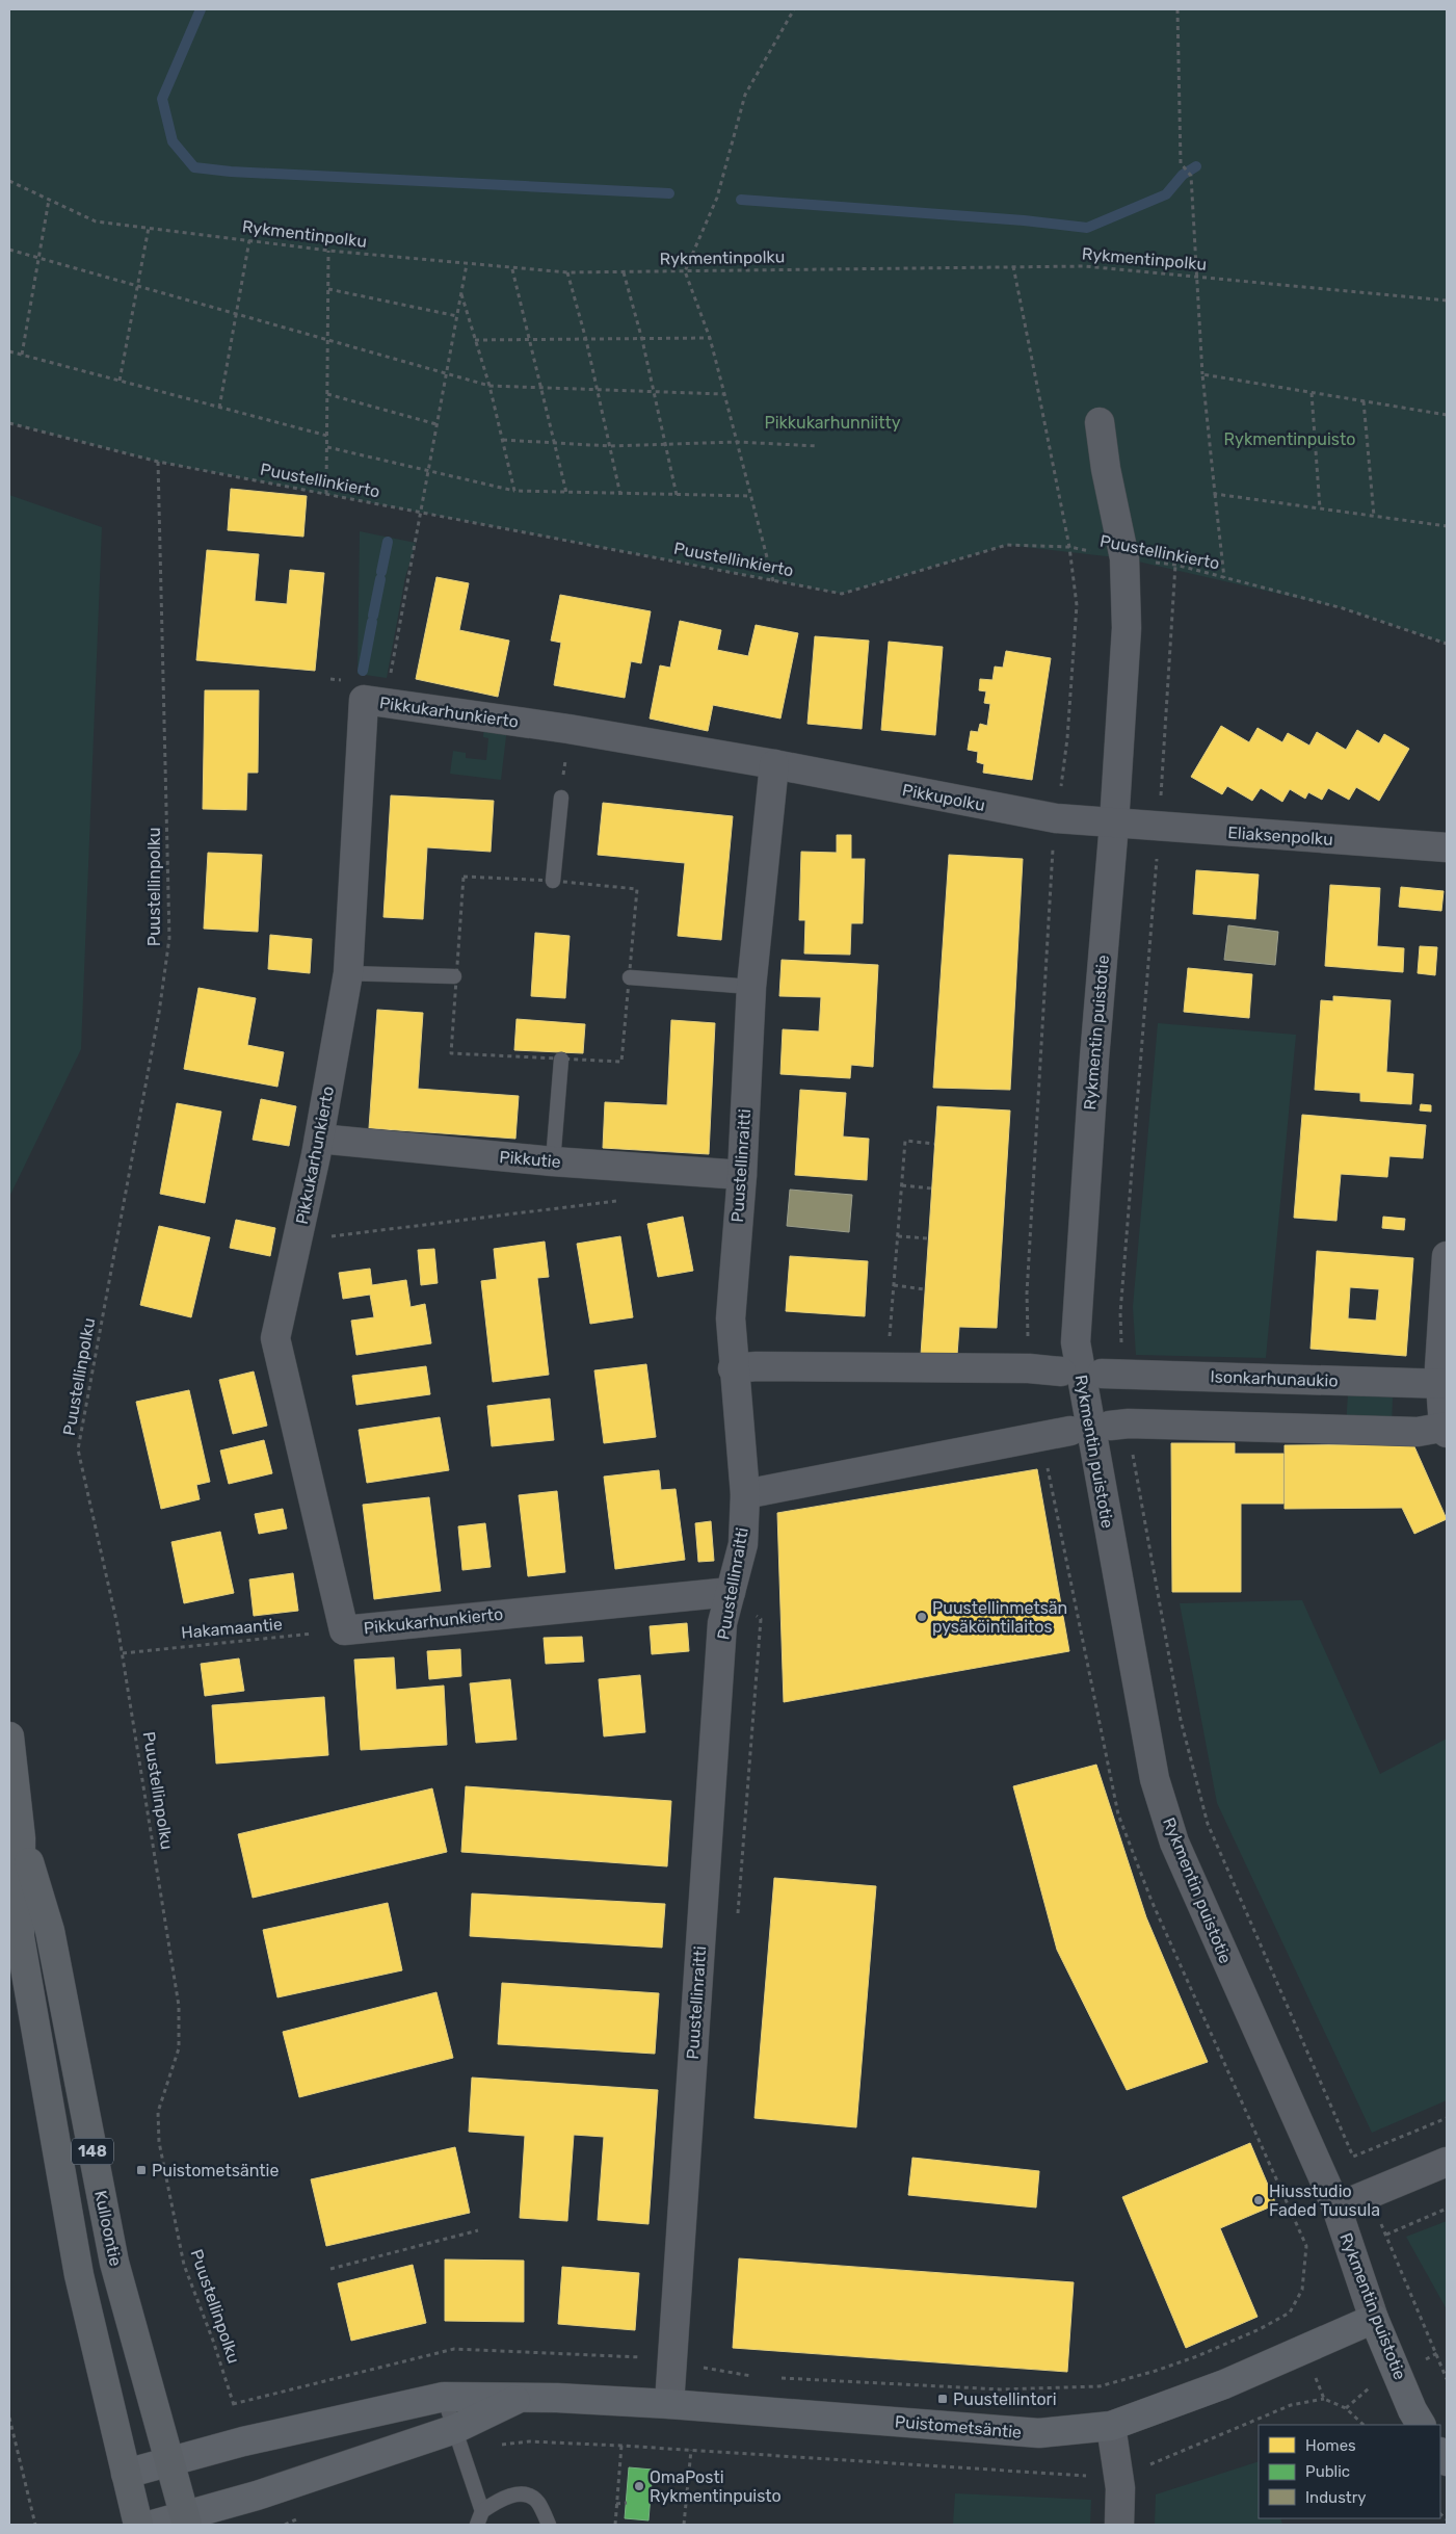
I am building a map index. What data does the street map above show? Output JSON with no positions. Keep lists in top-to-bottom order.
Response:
{
  "streets": {
    "main road": ["148", "Kulloontie"],
    "street": [
      "Pikkukarhunkierto",
      "Pikkupolku",
      "Eliaksenpolku",
      "Rykmentin puistotie",
      "Pikkutie",
      "Puustellinraitti",
      "Isonkarhunaukio",
      "Puistometsäntie"
    ],
    "path": [
      "Rykmentinpolku",
      "Puustellinkierto",
      "Puustellinpolku",
      "Hakamaantie"
    ]
  },
  "crossings": [
    ["Puustellinkierto", "Puustellinpolku"],
    ["Puustellinkierto", "Rykmentin puistotie"],
    ["Pikkukarhunkierto", "Pikkupolku"],
    ["Pikkukarhunkierto", "Pikkutie"],
    ["Pikkukarhunkierto", "Puustellinraitti"],
    ["Pikkukarhunkierto", "Hakamaantie"],
    ["Pikkupolku", "Eliaksenpolku"],
    ["Pikkupolku", "Rykmentin puistotie"],
    ["Pikkupolku", "Puustellinraitti"],
    ["Eliaksenpolku", "Rykmentin puistotie"],
    ["Puustellinpolku", "Puustellinraitti"],
    ["Puustellinpolku", "Hakamaantie"],
    ["Rykmentin puistotie", "Puistometsäntie"],
    ["Pikkutie", "Puustellinraitti"],
    ["Puustellinraitti", "Puistometsäntie"],
    ["Kulloontie", "Puistometsäntie"]
  ],
  "parks": ["Pikkukarhunniitty", "Rykmentinpuisto"],
  "places": {
    "other": ["Puustellinmetsän pysäköintilaitos", "Hiusstudio Faded Tuusula", "OmaPosti Rykmentinpuisto"],
    "transit": ["Puistometsäntie", "Puustellintori"]
  },
  "legend": ["Homes", "Public", "Industry"]
}
